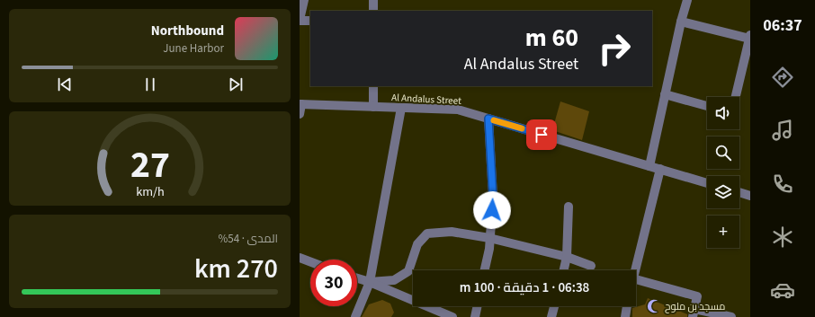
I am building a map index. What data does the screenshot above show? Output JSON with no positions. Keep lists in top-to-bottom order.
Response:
{
  "streets": {
    "street": ["Al Andalus Street"]
  },
  "places": {
    "mosque": ["مسجد بن ملوح"]
  },
  "page": {
    "tabs": "06:37",
    "turn": ["60 m", "Al Andalus Street"],
    "song": ["Northbound", "June Harbor"],
    "map_buttons": "+",
    "tile": ["المدى · 54%", "270 km"],
    "limit": "30",
    "trip": "06:38 · 1 دقيقة · 100 m",
    "gauge": ["27", "km/h"]
  }
}
